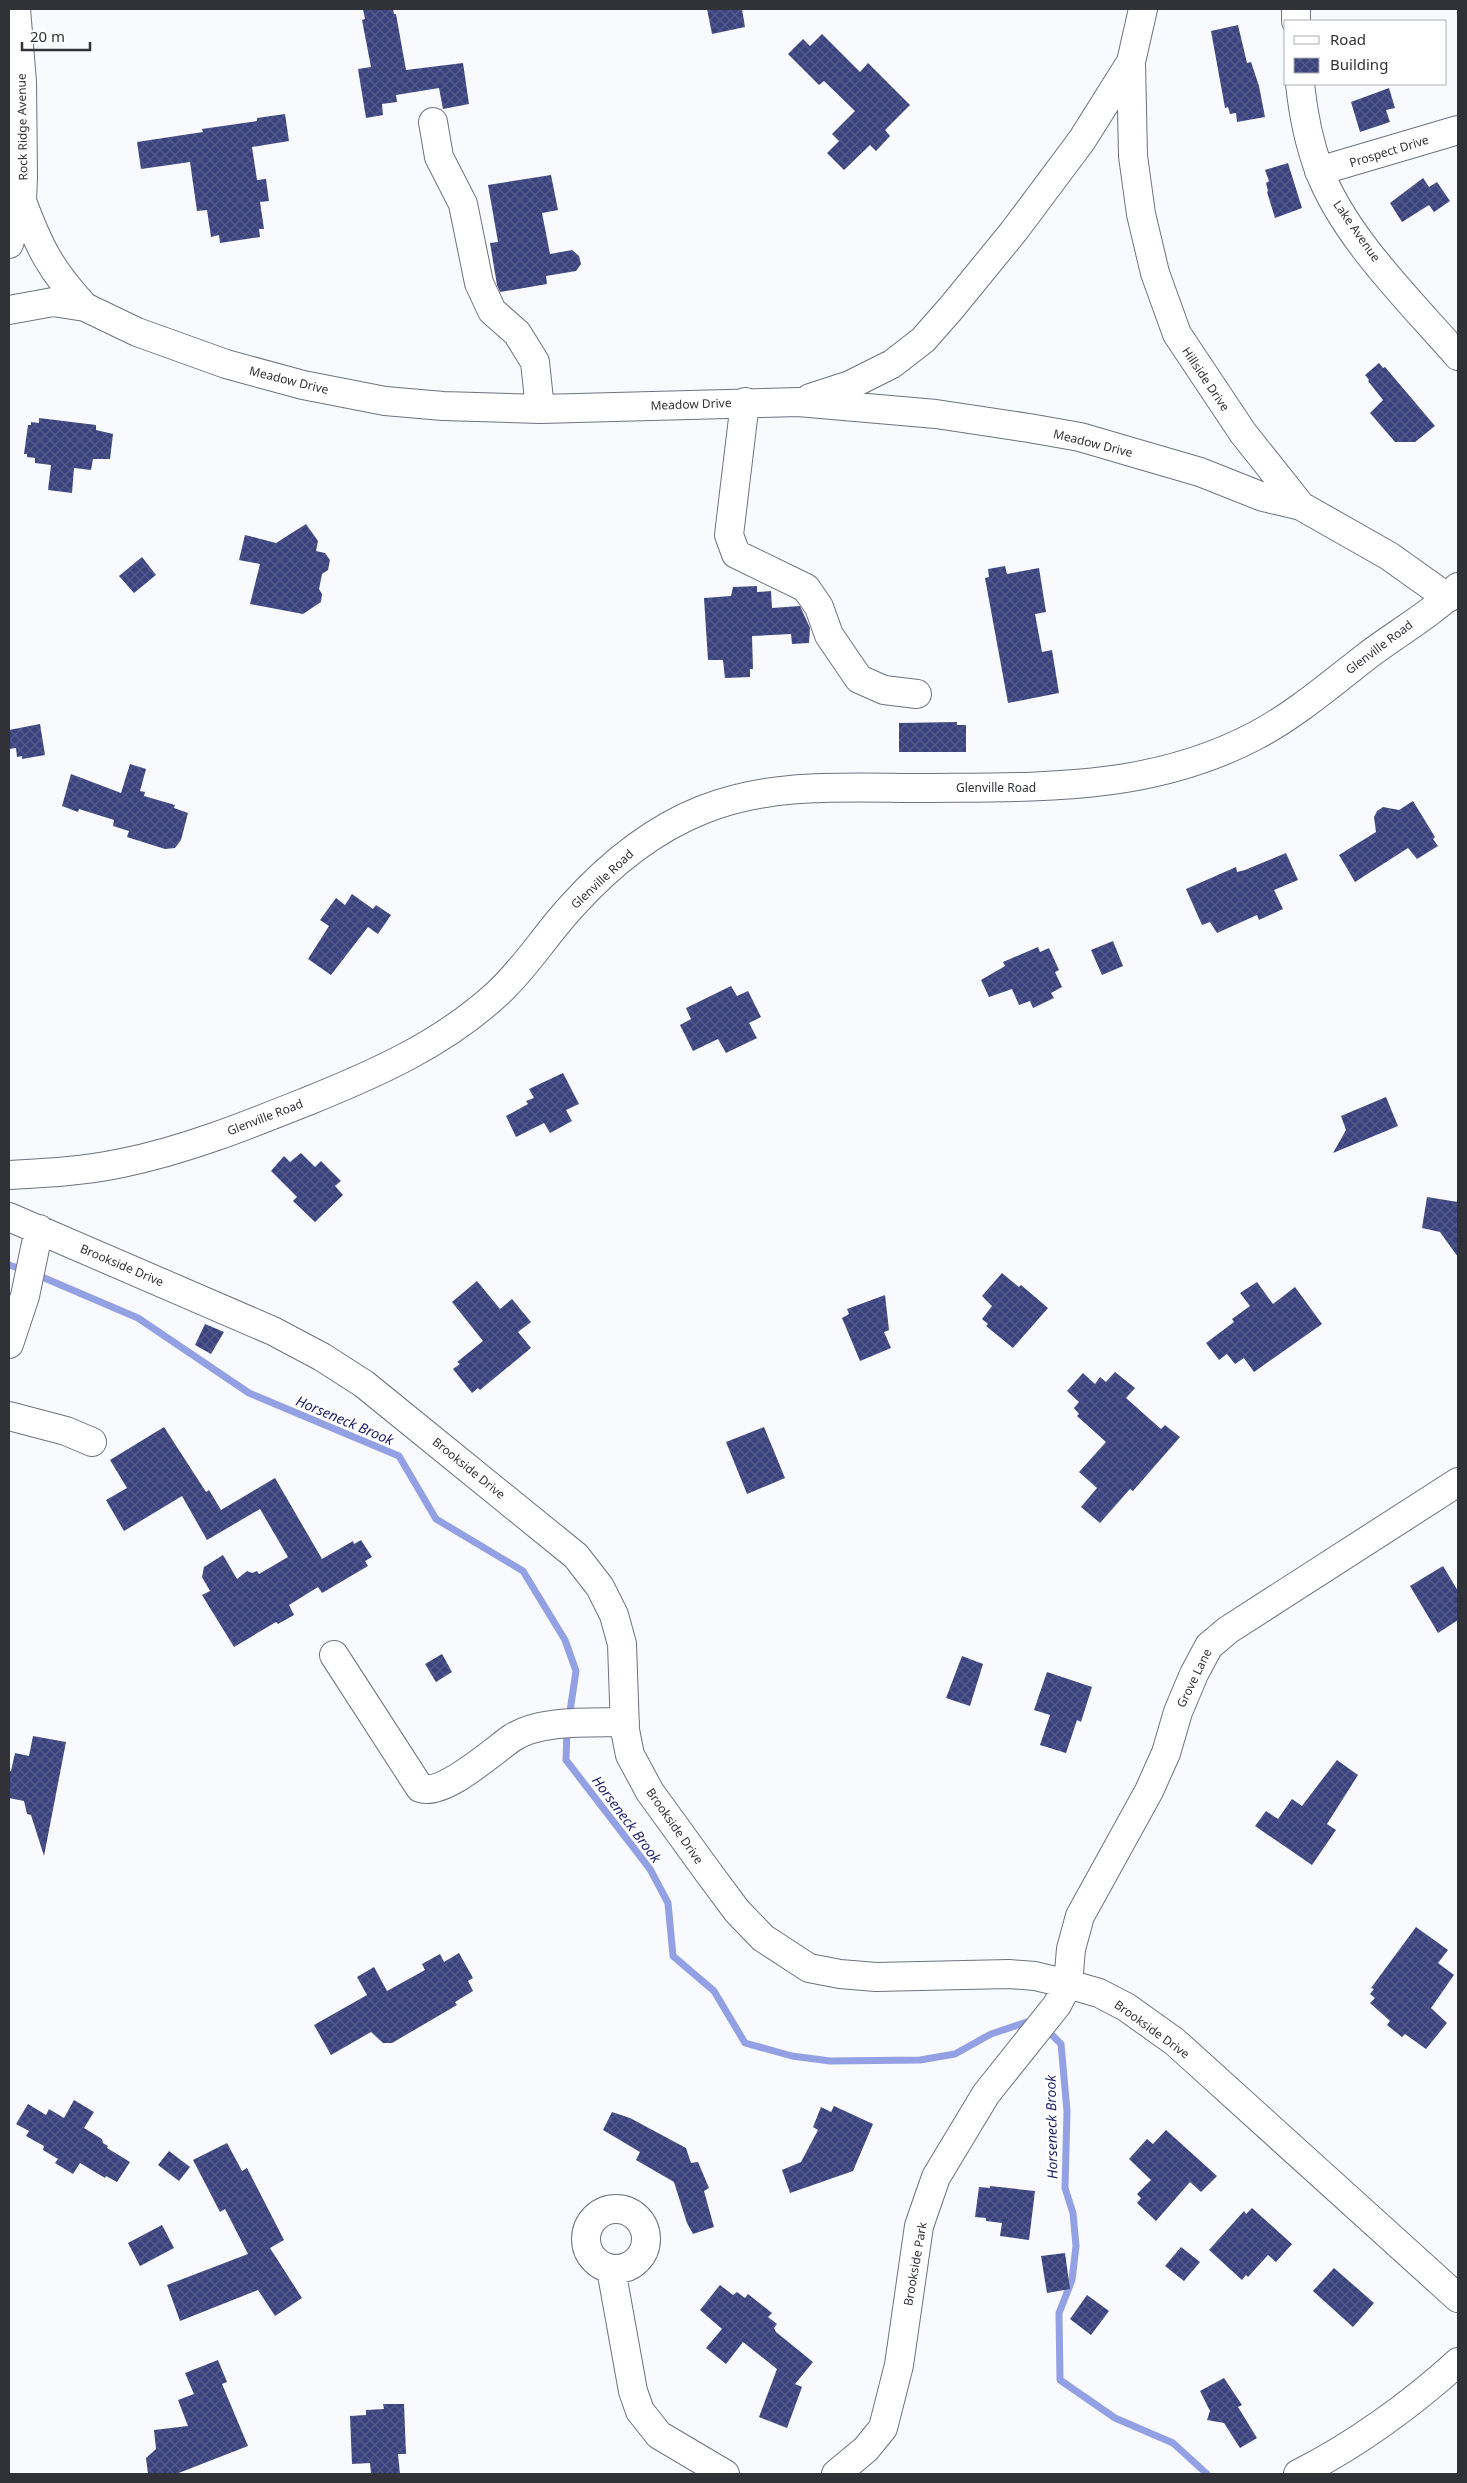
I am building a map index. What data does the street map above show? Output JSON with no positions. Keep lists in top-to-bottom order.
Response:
{
  "streets": {
    "street": [
      "Rock Ridge Avenue",
      "Prospect Drive",
      "Lake Avenue",
      "Hillside Drive",
      "Meadow Drive",
      "Glenville Road",
      "Brookside Drive",
      "Grove Lane",
      "Brookside Park"
    ]
  },
  "crossings": [
    ["Rock Ridge Avenue", "Meadow Drive"],
    ["Prospect Drive", "Lake Avenue"],
    ["Hillside Drive", "Meadow Drive"],
    ["Hillside Drive", "Glenville Road"],
    ["Brookside Drive", "Grove Lane"],
    ["Brookside Drive", "Brookside Park"],
    ["Grove Lane", "Brookside Park"]
  ],
  "water": ["Horseneck Brook"],
  "legend": ["Road", "Building"],
  "scale_bar": "20 m"
}
